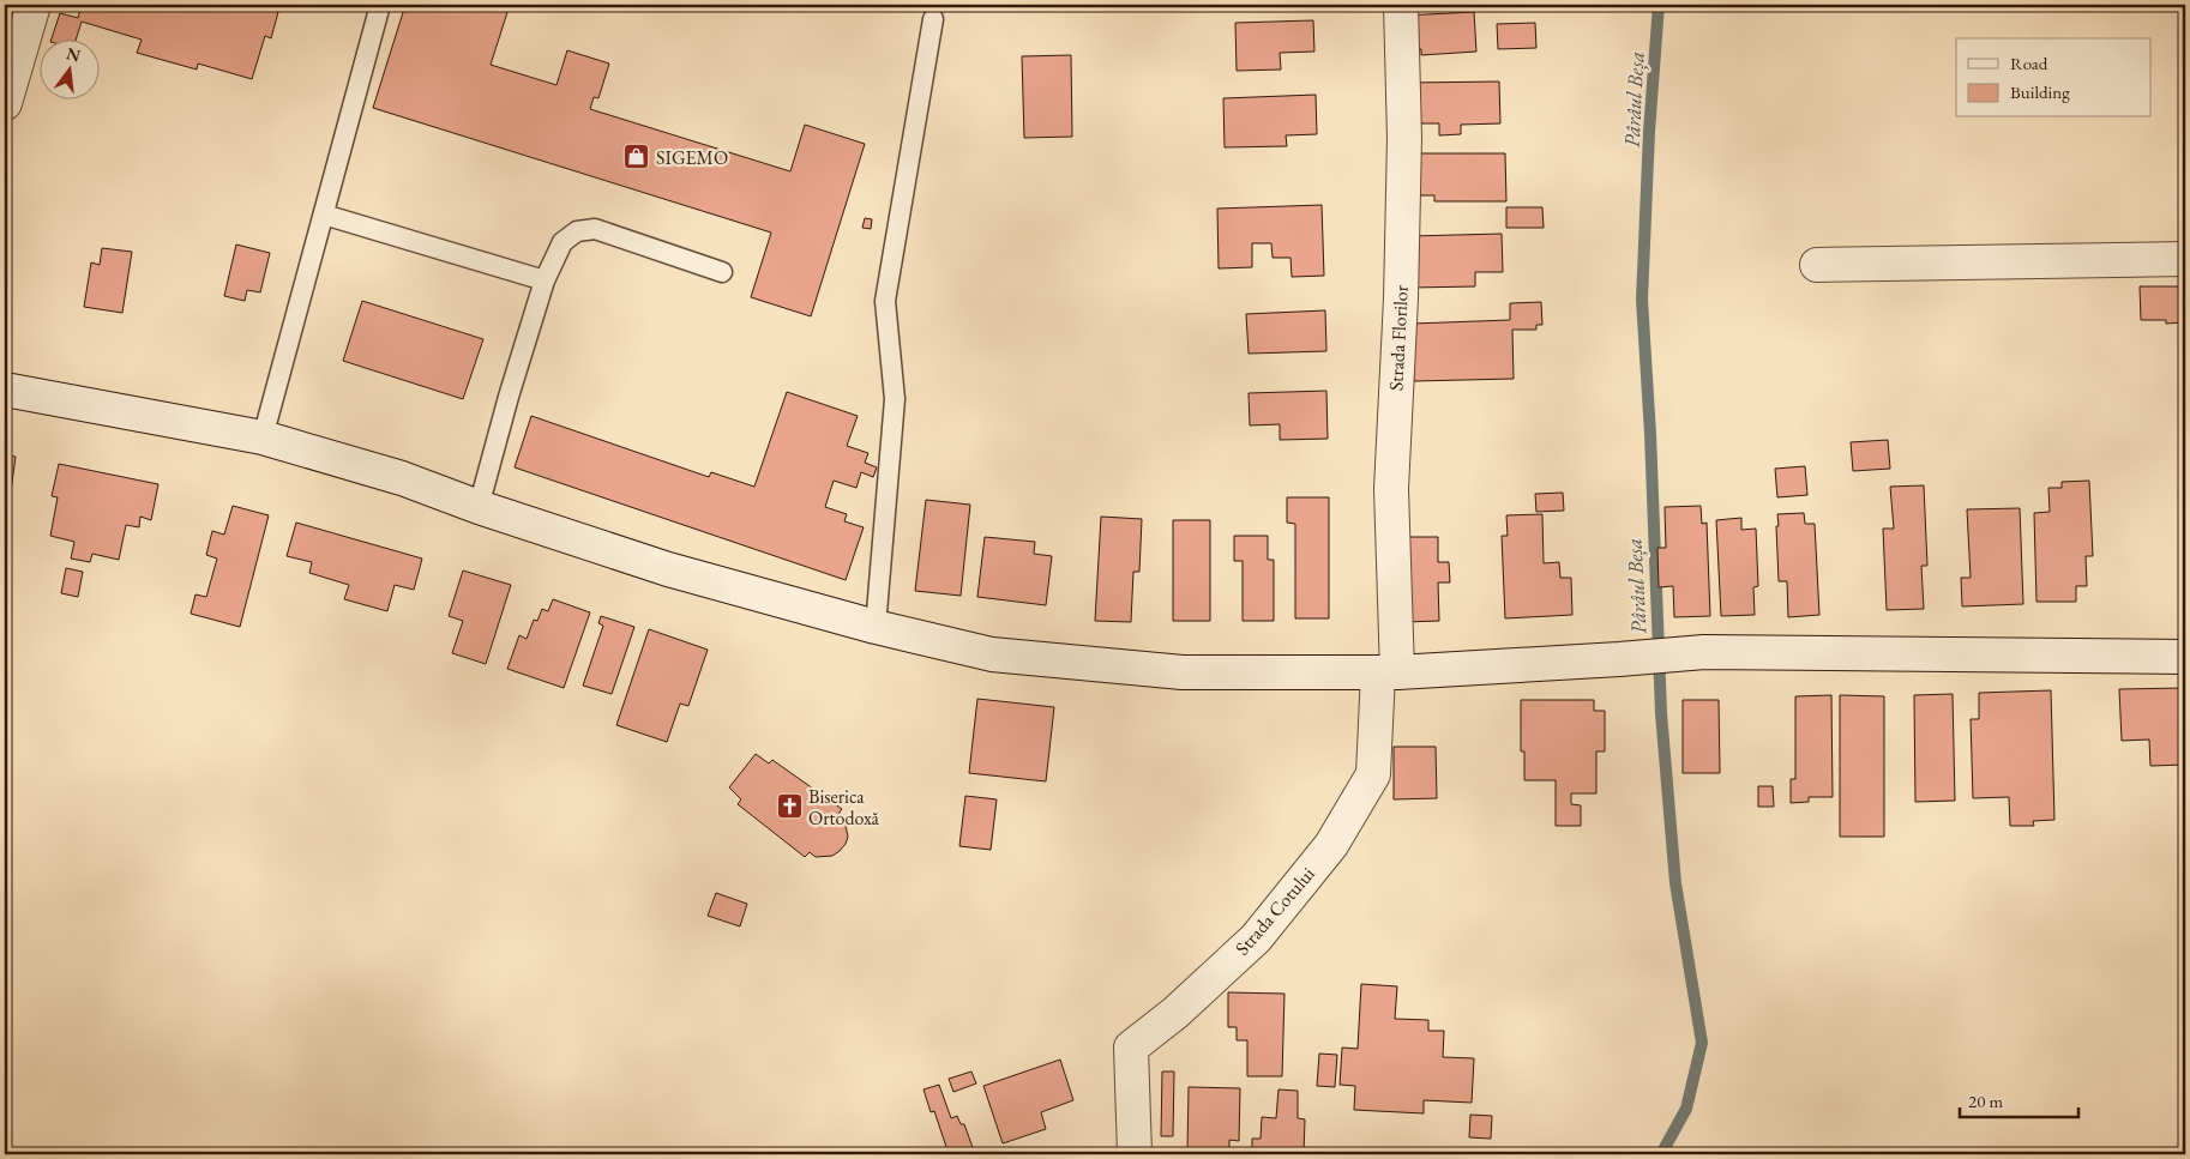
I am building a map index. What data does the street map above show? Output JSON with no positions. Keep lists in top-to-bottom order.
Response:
{
  "streets": {
    "main road": ["Strada Florilor", "Strada Cotului"]
  },
  "crossings": [
    ["Strada Florilor", "Strada Cotului"]
  ],
  "water": ["Pârâul Beșa"],
  "places": {
    "shop": ["SIGEMO"],
    "church": ["Biserica Ortodoxă"]
  },
  "legend": ["Road", "Building"],
  "scale_bar": "20 m",
  "north": "top"
}
